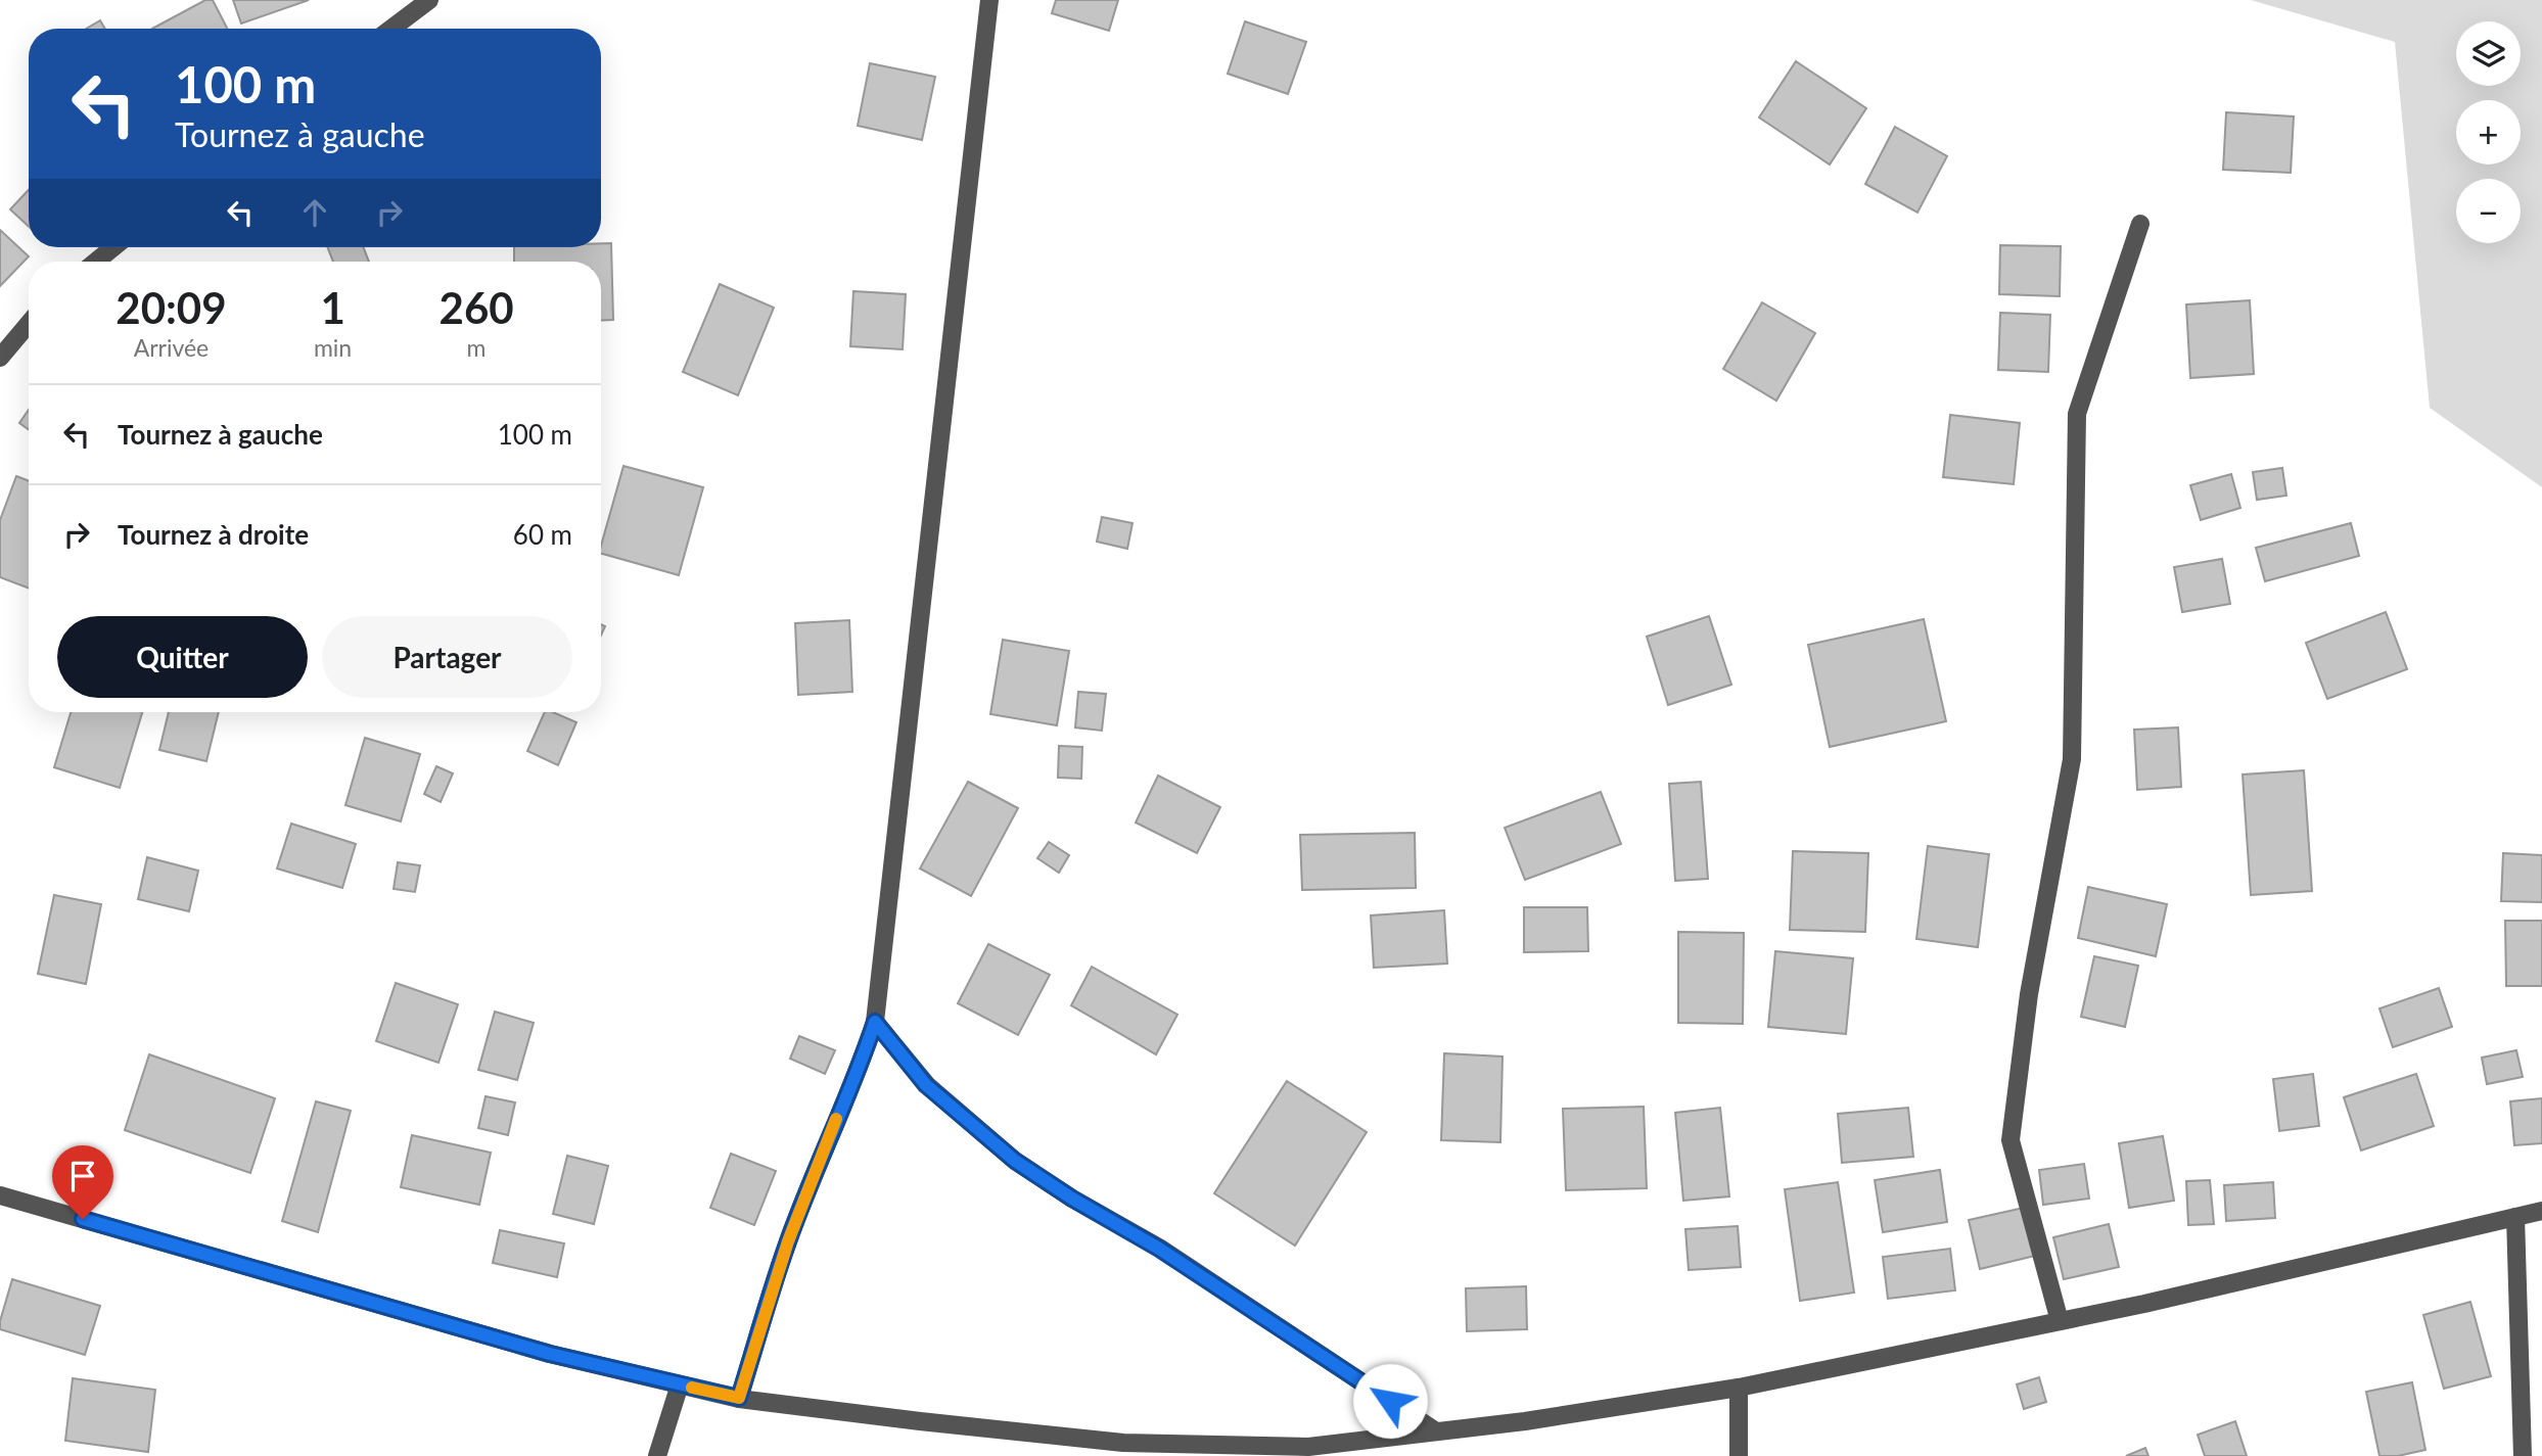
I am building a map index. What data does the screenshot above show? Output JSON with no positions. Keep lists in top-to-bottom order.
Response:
{
  "page": {
    "map_buttons": ["+", "−"],
    "turn": ["100 m", "Tournez à gauche"],
    "eta": [
      "20:09",
      "Arrivée",
      "1",
      "min",
      "260",
      "m"
    ],
    "list": [
      {
        "name": "Tournez à gauche",
        "value": "100 m"
      },
      {
        "name": "Tournez à droite",
        "value": "60 m"
      }
    ],
    "buttons": ["Quitter", "Partager"]
  }
}
